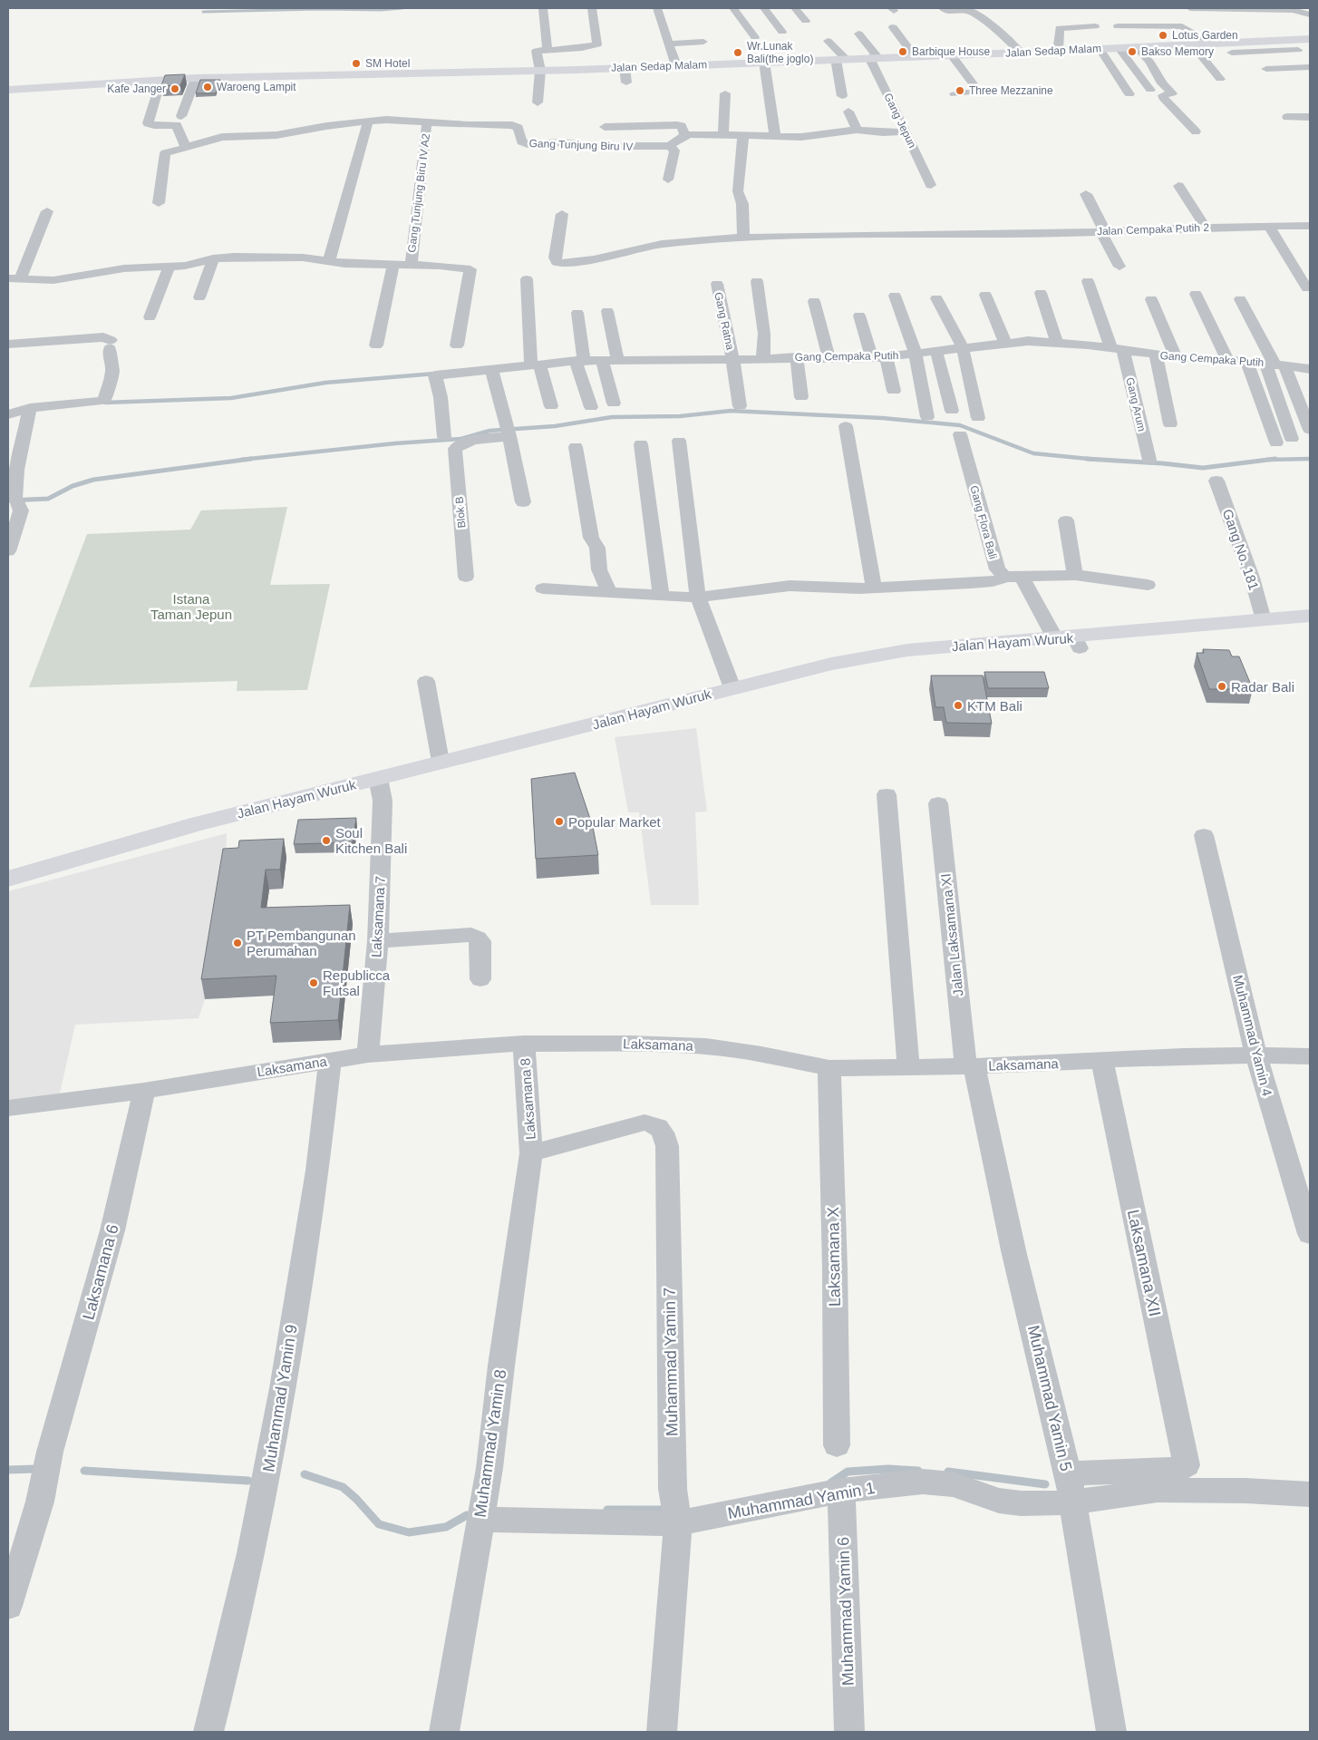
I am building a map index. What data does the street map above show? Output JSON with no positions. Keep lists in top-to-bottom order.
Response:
{
  "streets": {
    "street": [
      "Jalan Sedap Malam",
      "Gang Jepun",
      "Gang Tunjung Biru IV",
      "Gang Tunjung Biru IV A2",
      "Jalan Cempaka Putih 2",
      "Gang Ratna",
      "Gang Cempaka Putih",
      "Gang Arum",
      "Blok B",
      "Gang Flora Bali",
      "Gang No. 181",
      "Jalan Hayam Wuruk",
      "Laksamana 7",
      "Jalan Laksamana XI",
      "Muhammad Yamin 4",
      "Laksamana",
      "Laksamana 8",
      "Laksamana X",
      "Laksamana XII",
      "Laksamana 6",
      "Muhammad Yamin 7",
      "Muhammad Yamin 9",
      "Muhammad Yamin 5",
      "Muhammad Yamin 8",
      "Muhammad Yamin 1",
      "Muhammad Yamin 6"
    ]
  },
  "crossings": [
    ["Jalan Sedap Malam", "Gang Jepun"],
    ["Gang Tunjung Biru IV", "Gang Tunjung Biru IV A2"],
    ["Gang Ratna", "Gang Cempaka Putih"],
    ["Gang Cempaka Putih", "Gang Arum"],
    ["Gang Flora Bali", "Jalan Hayam Wuruk"],
    ["Gang No. 181", "Jalan Hayam Wuruk"],
    ["Jalan Hayam Wuruk", "Laksamana 7"],
    ["Laksamana 7", "Laksamana"],
    ["Jalan Laksamana XI", "Laksamana"],
    ["Jalan Laksamana XI", "Muhammad Yamin 5"],
    ["Muhammad Yamin 4", "Laksamana"],
    ["Laksamana", "Laksamana 8"],
    ["Laksamana", "Laksamana X"],
    ["Laksamana", "Laksamana XII"],
    ["Laksamana", "Laksamana 6"],
    ["Laksamana", "Muhammad Yamin 9"],
    ["Laksamana", "Muhammad Yamin 5"],
    ["Laksamana 8", "Muhammad Yamin 7"],
    ["Laksamana 8", "Muhammad Yamin 8"],
    ["Laksamana XII", "Muhammad Yamin 5"],
    ["Muhammad Yamin 7", "Muhammad Yamin 8"],
    ["Muhammad Yamin 7", "Muhammad Yamin 1"],
    ["Muhammad Yamin 5", "Muhammad Yamin 1"],
    ["Muhammad Yamin 8", "Muhammad Yamin 1"],
    ["Muhammad Yamin 1", "Muhammad Yamin 6"]
  ],
  "parks": ["Istana Taman Jepun"],
  "places": [
    "Lotus Garden",
    "Barbique House",
    "Bakso Memory",
    "Wr.Lunak Bali(the joglo)",
    "SM Hotel",
    "Waroeng Lampit",
    "Kafe Janger",
    "Three Mezzanine",
    "Radar Bali",
    "KTM Bali",
    "Popular Market",
    "Soul Kitchen Bali",
    "PT Pembangunan Perumahan",
    "Republicca Futsal"
  ]
}
